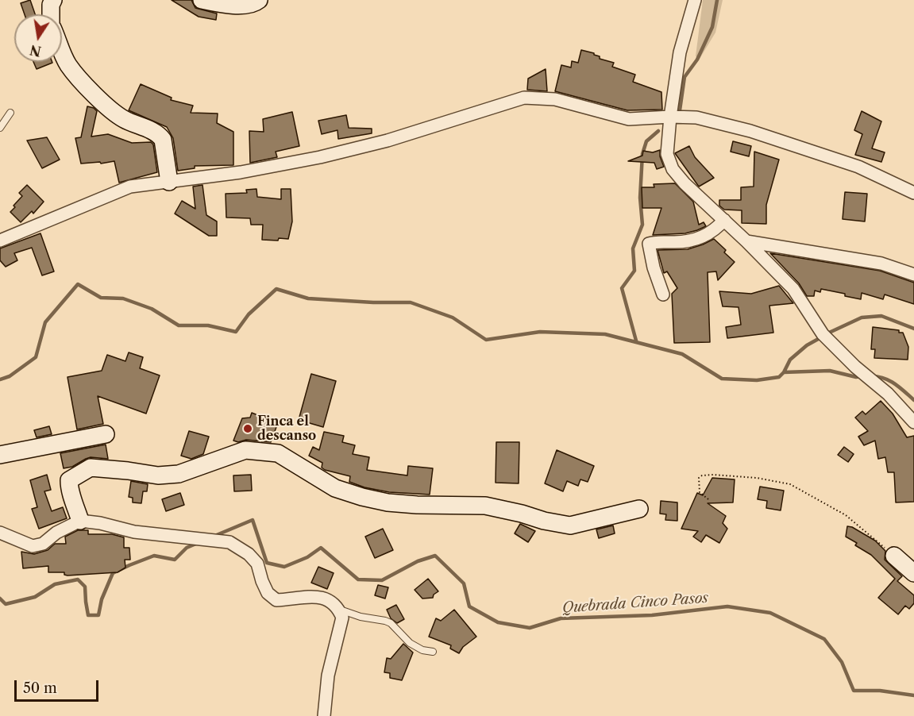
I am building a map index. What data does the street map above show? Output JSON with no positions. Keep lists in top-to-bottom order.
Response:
{
  "water": ["Quebrada Cinco Pasos"],
  "places": ["Finca el descanso"],
  "scale_bar": "50 m",
  "north": "bottom"
}
